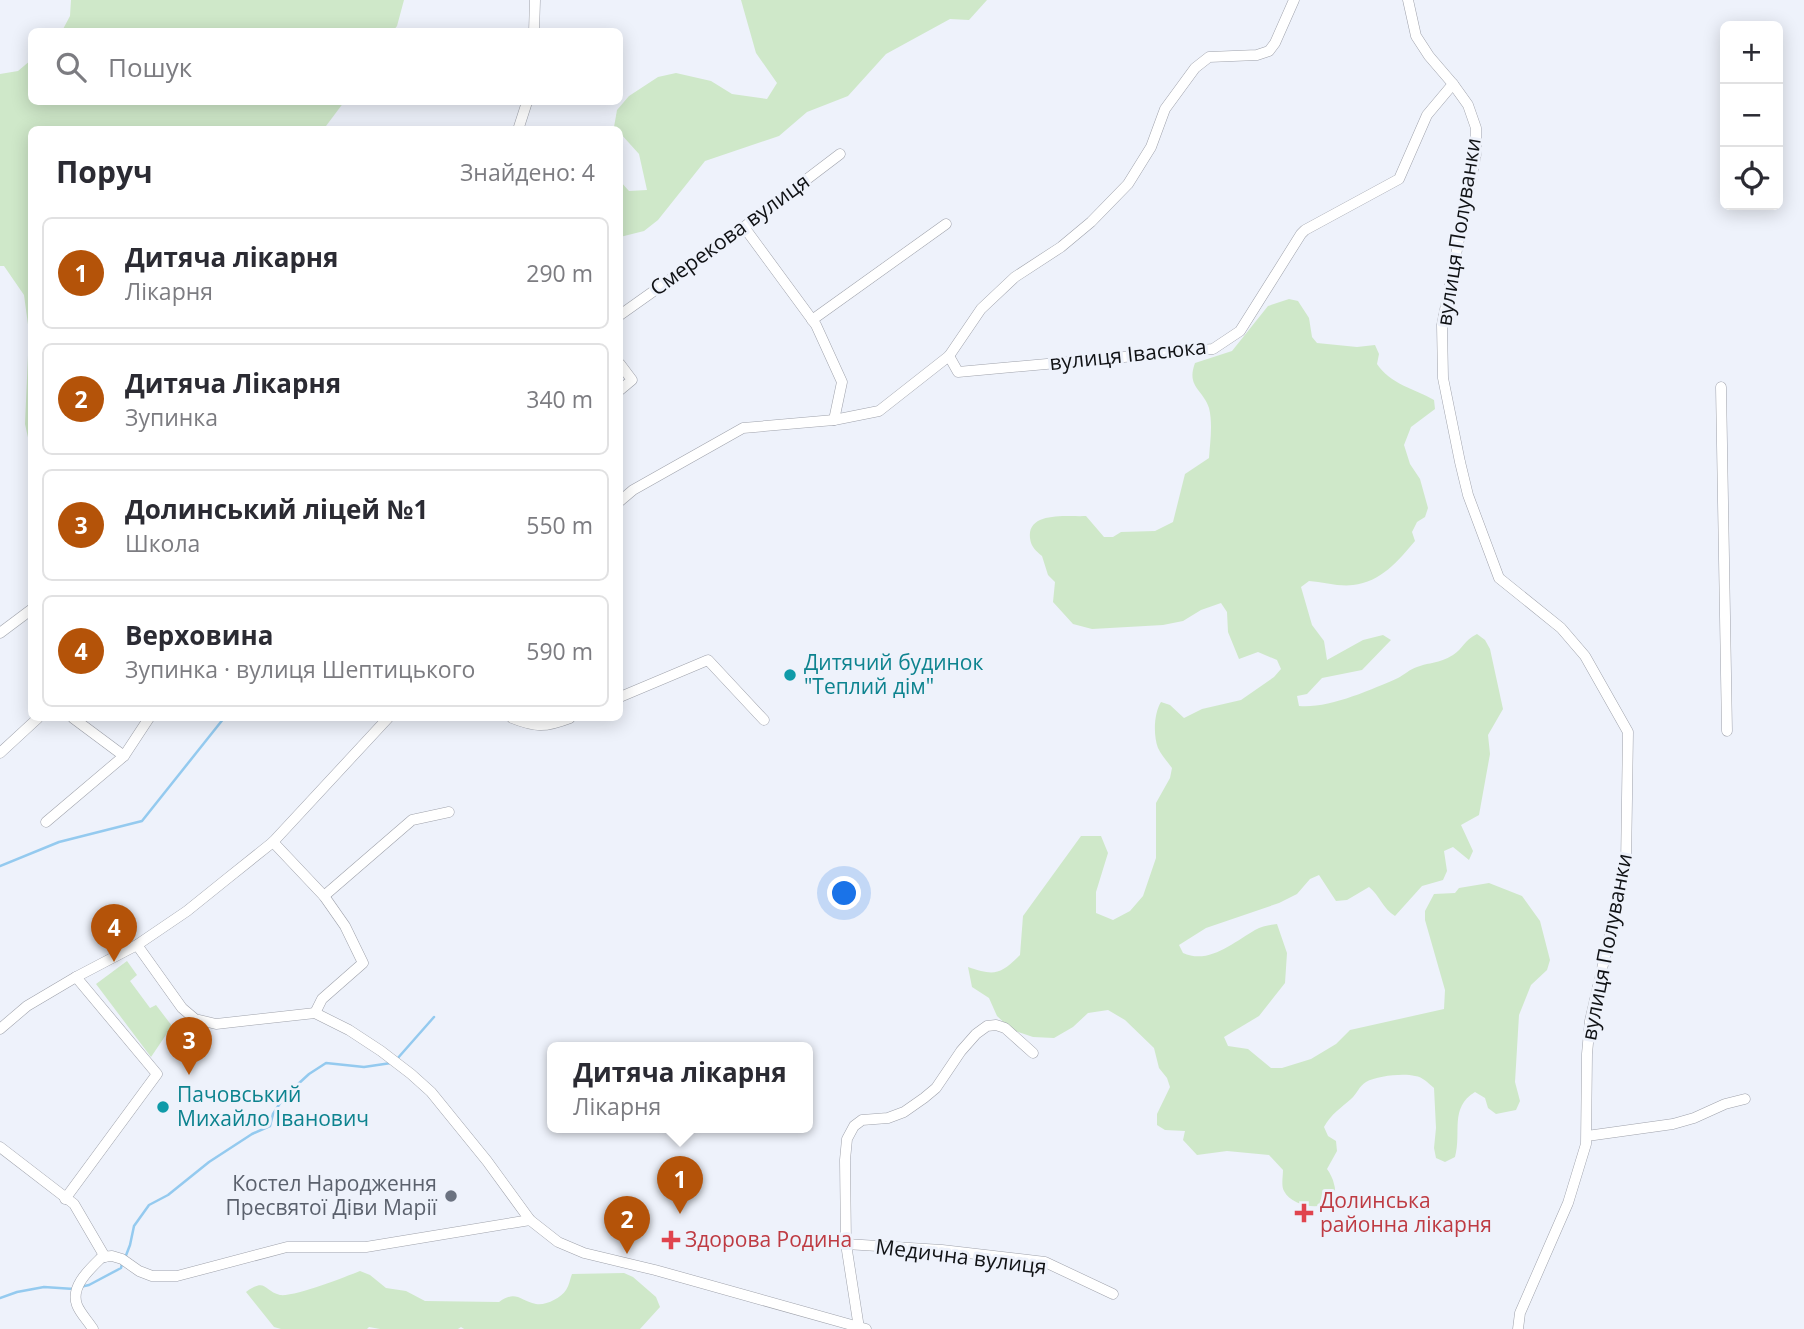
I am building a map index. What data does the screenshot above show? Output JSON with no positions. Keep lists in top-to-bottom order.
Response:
{
  "streets": {
    "street": [
      "вулиця Полуванки",
      "Смерекова вулиця",
      "вулиця Івасюка",
      "Медична вулиця"
    ]
  },
  "crossings": [
    ["вулиця Полуванки", "вулиця Івасюка"]
  ],
  "places": {
    "other": ["Дитячий будинок \"Теплий дім\"", "Пачовський Михайло Іванович", "Костел Народження Пресвятої Діви Марії"],
    "health": ["Долинська районна лікарня", "Здорова Родина"]
  },
  "page": {
    "map_buttons": ["+", "−"],
    "search": "Пошук",
    "heading": ["Поруч", "Знайдено: 4"],
    "list": [
      {
        "mark": "1",
        "name": "Дитяча лікарня",
        "note": "Лікарня",
        "value": "290 m"
      },
      {
        "mark": "2",
        "name": "Дитяча Лікарня",
        "note": "Зупинка",
        "value": "340 m"
      },
      {
        "mark": "3",
        "name": "Долинський ліцей №1",
        "note": "Школа",
        "value": "550 m"
      },
      {
        "mark": "4",
        "name": "Верховина",
        "note": "Зупинка · вулиця Шептицького",
        "value": "590 m"
      }
    ],
    "pins": [
      "4",
      "3",
      "1",
      "2"
    ],
    "popup": ["Дитяча лікарня", "Лікарня"]
  }
}
